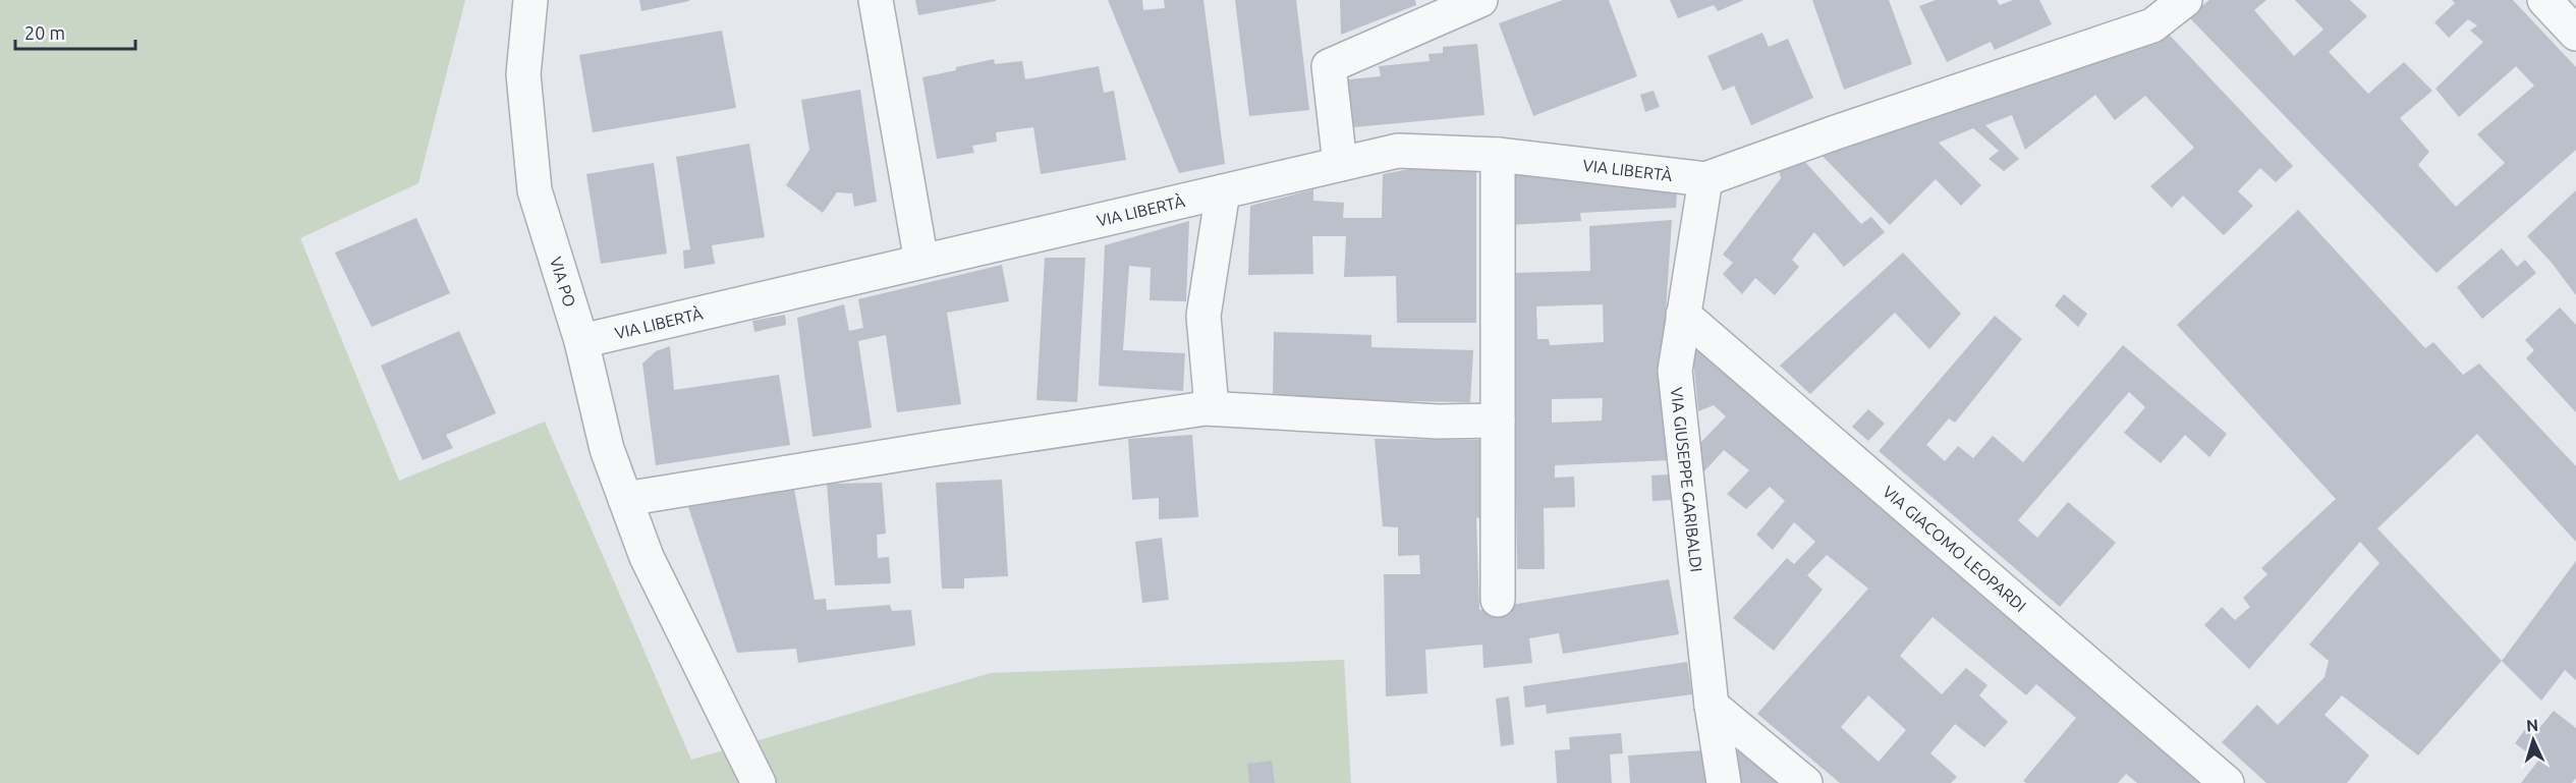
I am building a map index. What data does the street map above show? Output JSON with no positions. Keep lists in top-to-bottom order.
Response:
{
  "streets": {
    "street": [
      "VIA LIBERTÀ",
      "VIA PO",
      "VIA GIUSEPPE GARIBALDI",
      "VIA GIACOMO LEOPARDI"
    ]
  },
  "crossings": [
    ["VIA LIBERTÀ", "VIA PO"],
    ["VIA LIBERTÀ", "VIA GIUSEPPE GARIBALDI"],
    ["VIA GIUSEPPE GARIBALDI", "VIA GIACOMO LEOPARDI"]
  ],
  "scale_bar": "20 m",
  "north": "top"
}
